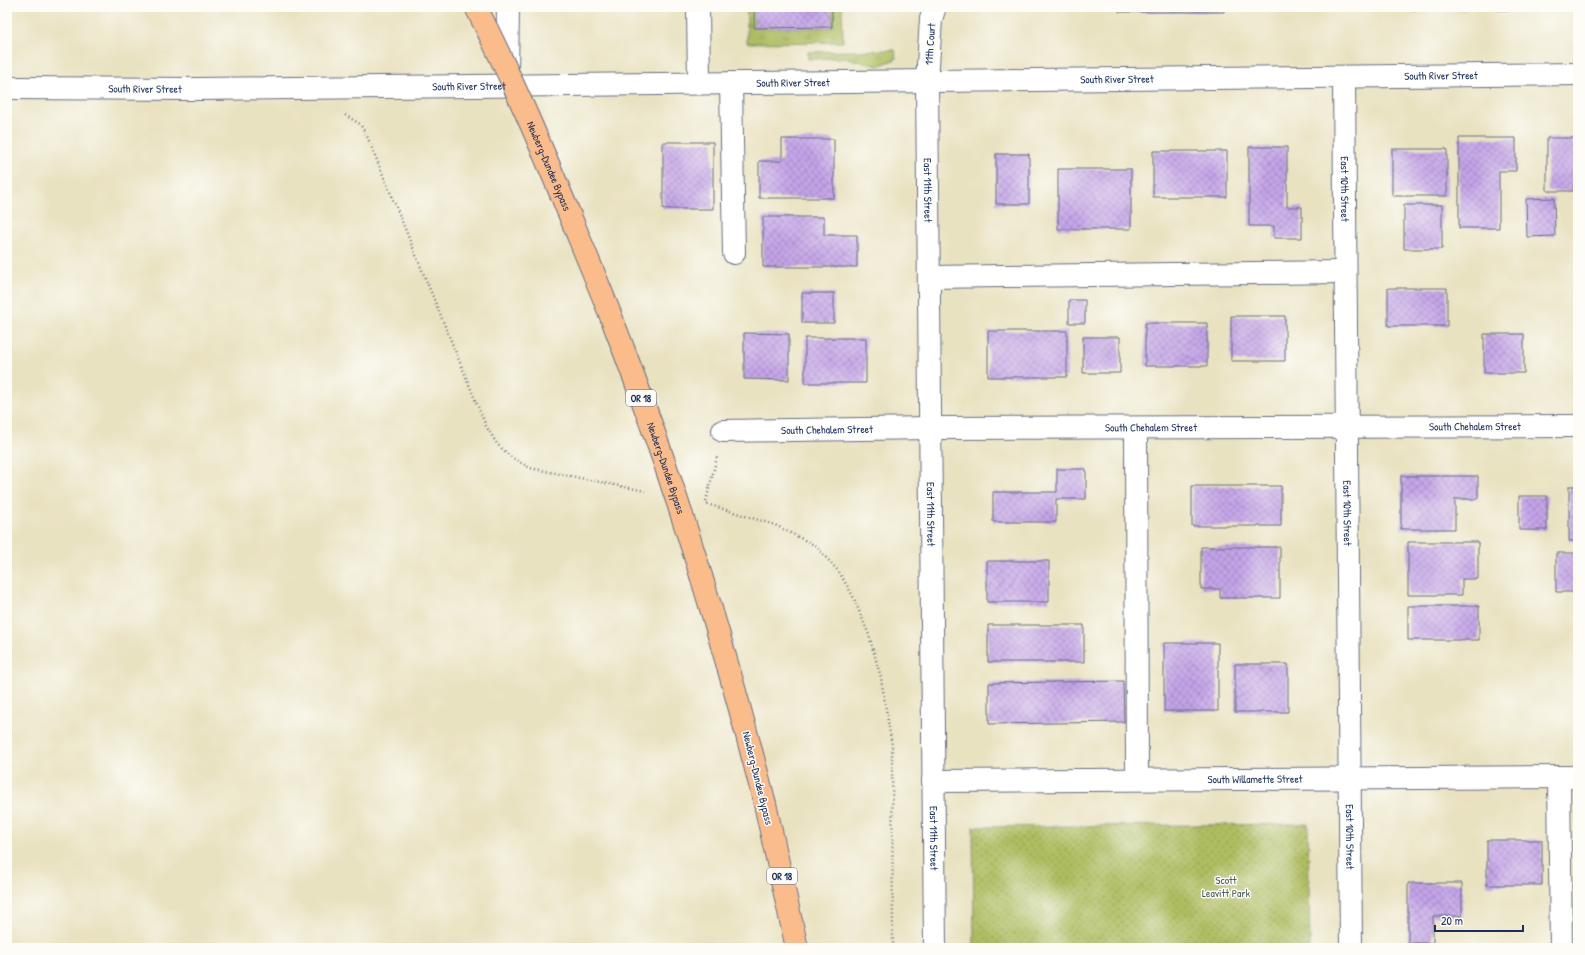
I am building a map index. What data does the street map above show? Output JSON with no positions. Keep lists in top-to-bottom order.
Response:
{
  "streets": {
    "highway": ["Newberg-Dundee Bypass", "OR 18"],
    "street": [
      "11th Court",
      "South River Street",
      "East 10th Street",
      "East 11th Street",
      "South Chehalem Street",
      "South Willamette Street"
    ]
  },
  "crossings": [
    ["11th Court", "South River Street"],
    ["11th Court", "East 11th Street"],
    ["South River Street", "East 10th Street"],
    ["South River Street", "East 11th Street"],
    ["East 10th Street", "South Chehalem Street"],
    ["East 10th Street", "South Willamette Street"],
    ["East 11th Street", "South Chehalem Street"],
    ["East 11th Street", "South Willamette Street"]
  ],
  "parks": ["Scott Leavitt Park"],
  "scale_bar": "20 m"
}
